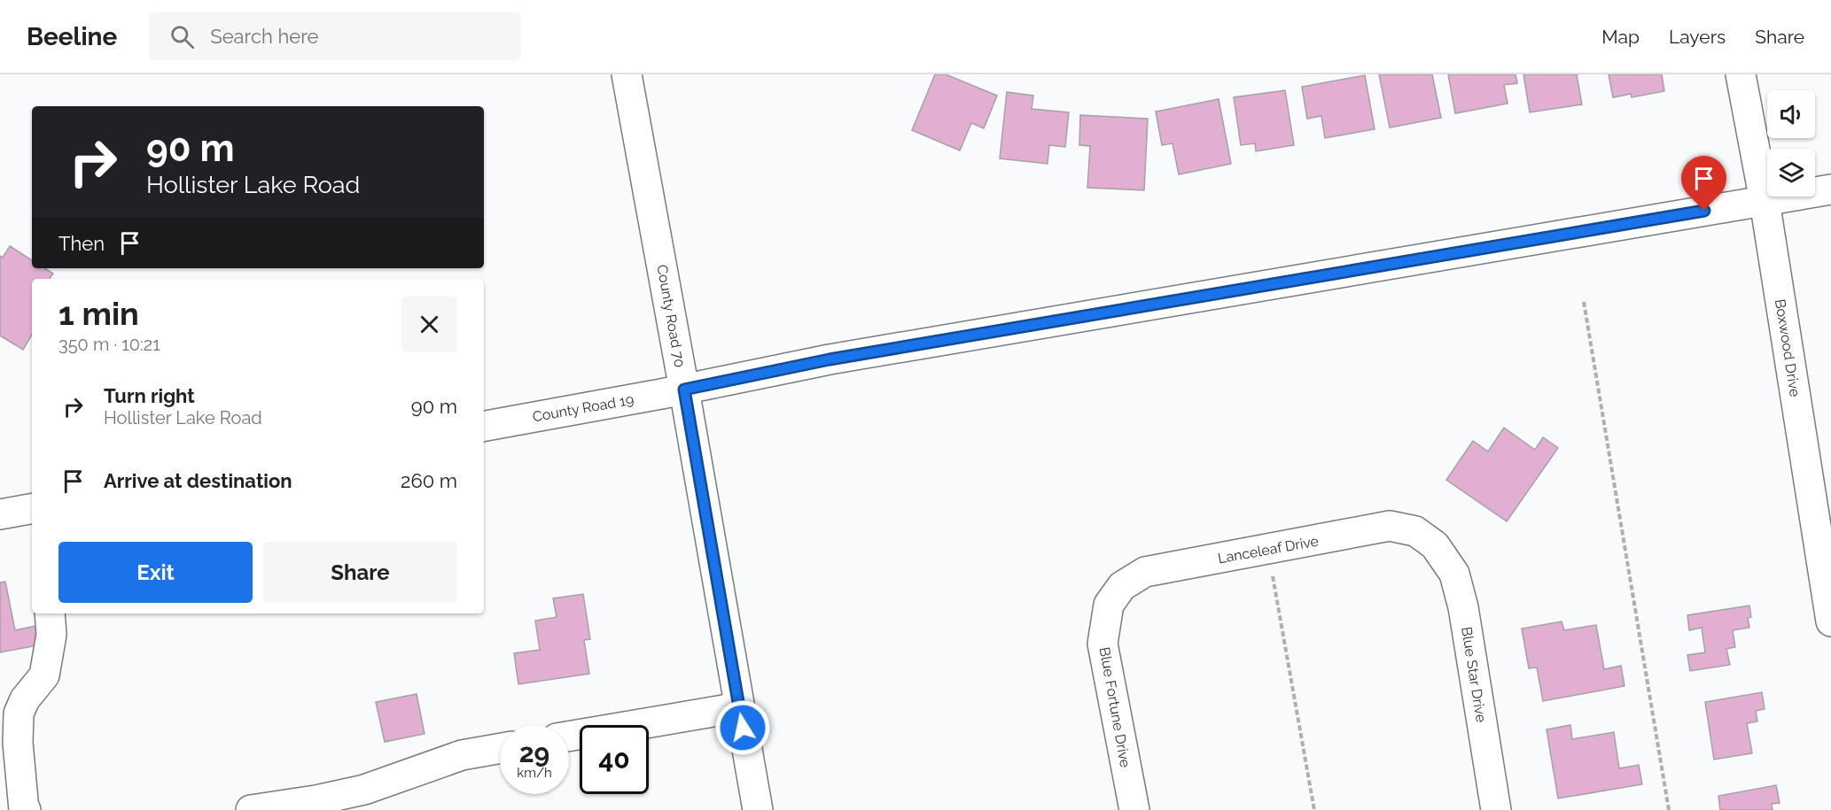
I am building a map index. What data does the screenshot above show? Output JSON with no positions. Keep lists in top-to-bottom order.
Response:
{
  "streets": {
    "street": [
      "County Road 70",
      "Boxwood Drive",
      "County Road 19",
      "Lanceleaf Drive",
      "Blue Star Drive",
      "Blue Fortune Drive"
    ]
  },
  "crossings": [
    ["County Road 70", "County Road 19"],
    ["Boxwood Drive", "County Road 19"],
    ["Lanceleaf Drive", "Blue Star Drive"],
    ["Lanceleaf Drive", "Blue Fortune Drive"]
  ],
  "page": {
    "header": "Beeline",
    "search": "Search here",
    "nav": ["Map", "Layers", "Share"],
    "turn": ["90 m", "Hollister Lake Road"],
    "then": "Then",
    "heading": ["1 min", "350 m · 10:21"],
    "list": [
      {
        "name": "Turn right",
        "note": "Hollister Lake Road",
        "value": "90 m"
      },
      {
        "name": "Arrive at destination",
        "value": "260 m"
      }
    ],
    "buttons": ["Exit", "Share"],
    "speed": "29 km/h",
    "limit": "40"
  }
}
